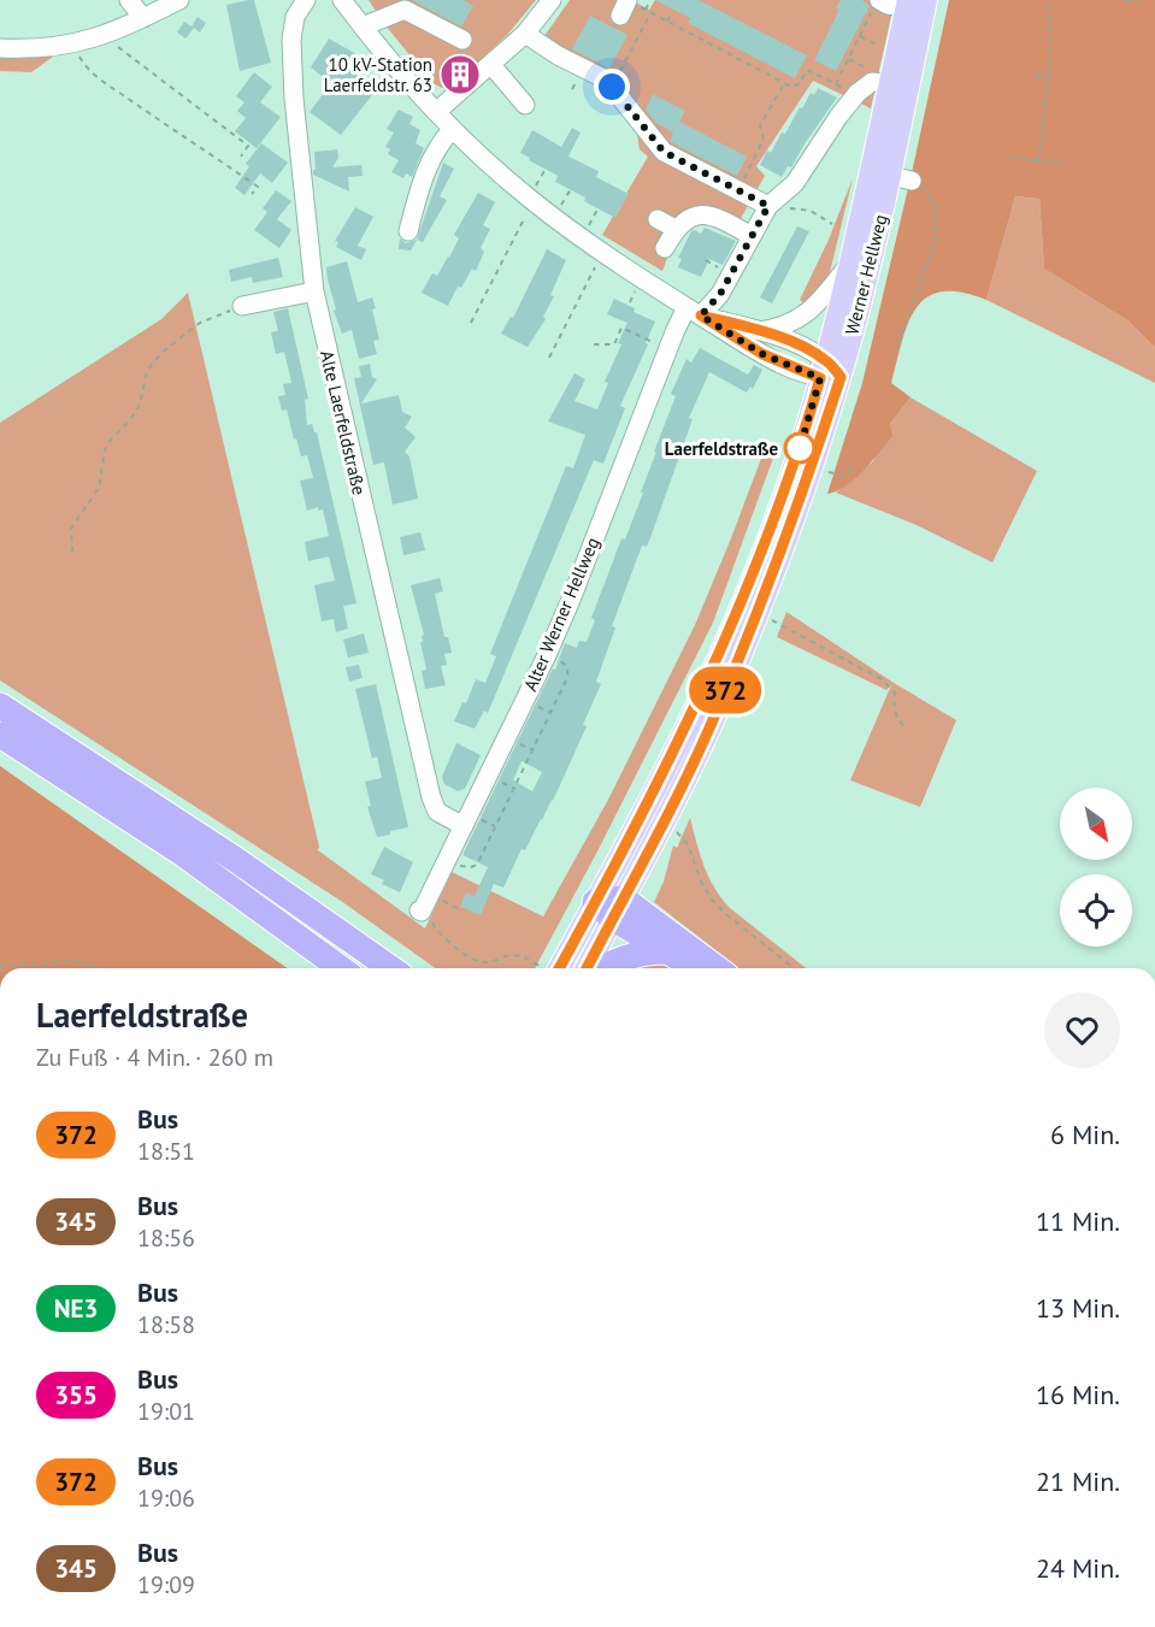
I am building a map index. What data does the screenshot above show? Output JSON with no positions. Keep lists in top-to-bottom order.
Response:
{
  "streets": {
    "main road": ["Werner Hellweg"],
    "street": ["Alte Laerfeldstraße", "Alter Werner Hellweg"]
  },
  "crossings": [
    ["Alte Laerfeldstraße", "Alter Werner Hellweg"]
  ],
  "places": {
    "building": ["10 kV-Station Laerfeldstr. 63"],
    "other": ["Laerfeldstraße"]
  },
  "lines": ["bus line 372"],
  "north": "bottom right",
  "page": {
    "on_map": "372",
    "heading": ["Laerfeldstraße", "Zu Fuß · 4 Min. · 260 m"],
    "list": [
      {
        "mark": "372",
        "name": "Bus",
        "note": "18:51",
        "value": "6 Min."
      },
      {
        "mark": "345",
        "name": "Bus",
        "note": "18:56",
        "value": "11 Min."
      },
      {
        "mark": "NE3",
        "name": "Bus",
        "note": "18:58",
        "value": "13 Min."
      },
      {
        "mark": "355",
        "name": "Bus",
        "note": "19:01",
        "value": "16 Min."
      },
      {
        "mark": "372",
        "name": "Bus",
        "note": "19:06",
        "value": "21 Min."
      },
      {
        "mark": "345",
        "name": "Bus",
        "note": "19:09",
        "value": "24 Min."
      }
    ]
  }
}
